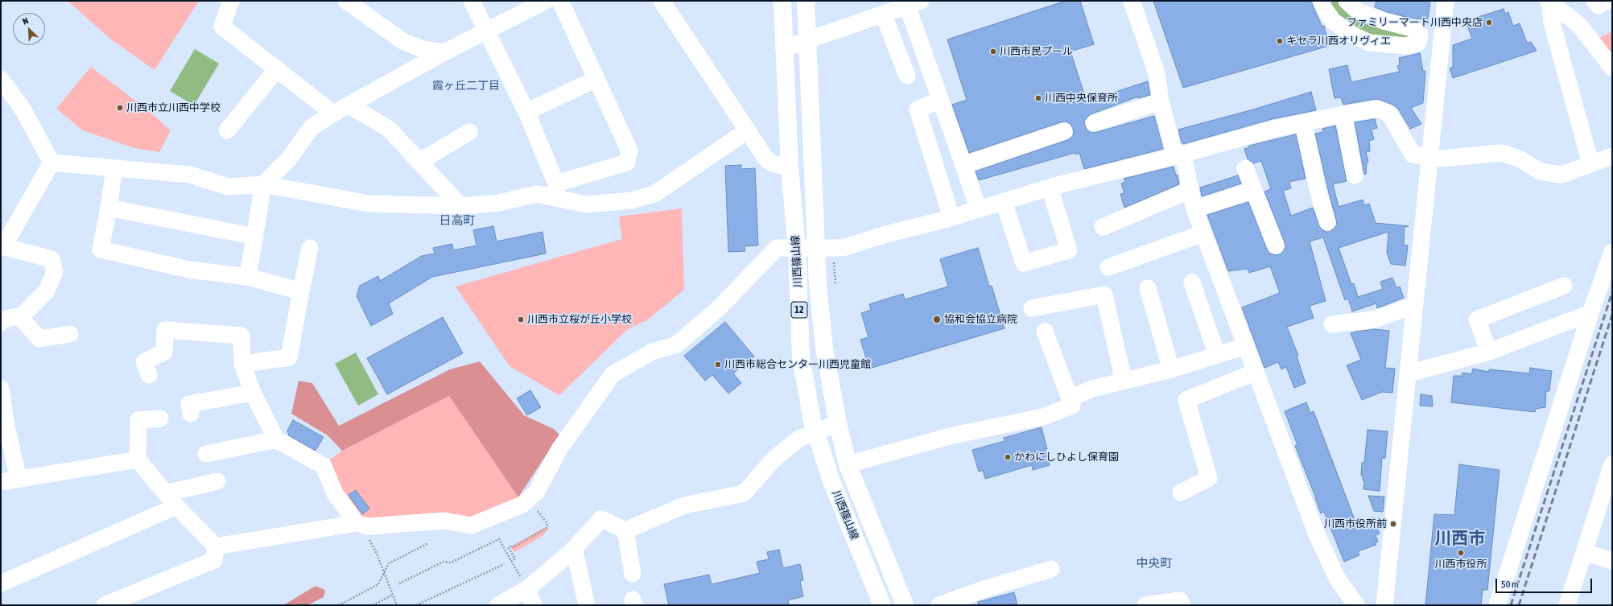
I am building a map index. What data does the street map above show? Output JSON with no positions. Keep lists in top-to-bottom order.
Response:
{
  "streets": {
    "main road": ["川西篠山線", "12"]
  },
  "districts": [
    "霞ヶ丘二丁目",
    "日高町",
    "川西市",
    "中央町"
  ],
  "places": [
    "ファミリーマート川西中央店",
    "キセラ川西オリヴィエ",
    "川西市民プール",
    "川西中央保育所",
    "川西市立川西中学校",
    "川西市立桜が丘小学校",
    "協和会協立病院",
    "川西市総合センター川西児童館",
    "かわにしひよし保育園",
    "川西市役所前",
    "川西市役所"
  ],
  "scale_bar": "50 m",
  "north": "top left"
}
